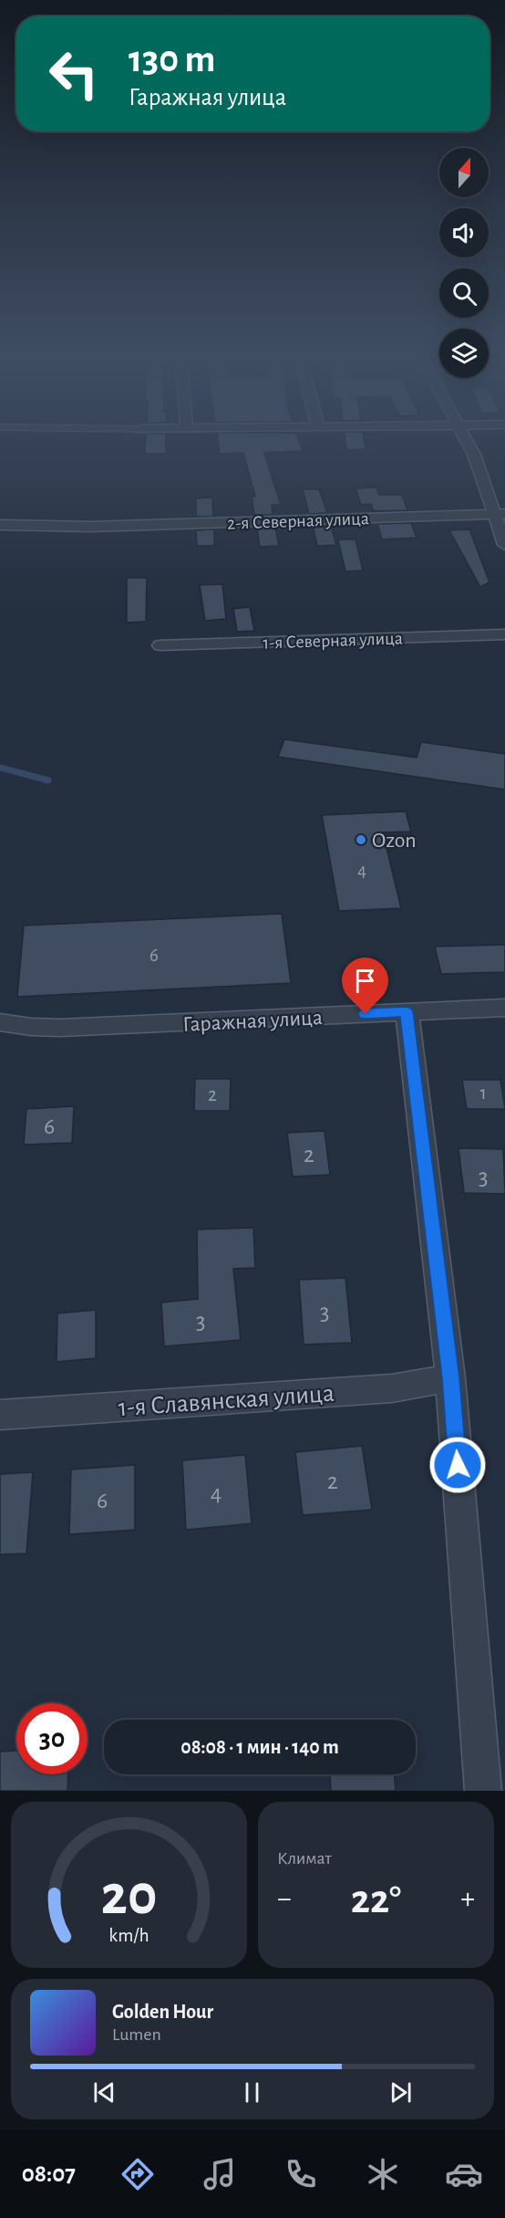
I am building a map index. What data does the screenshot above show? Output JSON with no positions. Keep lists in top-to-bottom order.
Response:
{
  "streets": {
    "street": [
      "2-я Северная улица",
      "1-я Северная улица",
      "Гаражная улица",
      "1-я Славянская улица"
    ]
  },
  "places": ["Ozon"],
  "house_numbers": [
    "4",
    "6",
    "1",
    "2",
    "6",
    "2",
    "3",
    "3",
    "3",
    "2",
    "4",
    "6"
  ],
  "north": "top",
  "page": {
    "turn": ["130 m", "Гаражная улица"],
    "limit": "30",
    "trip": "08:08 · 1 мин · 140 m",
    "tile": "Климат",
    "heat": ["−", "22°", "+"],
    "song": ["Golden Hour", "Lumen"],
    "tabs": "08:07",
    "gauge": ["20", "km/h"]
  }
}
